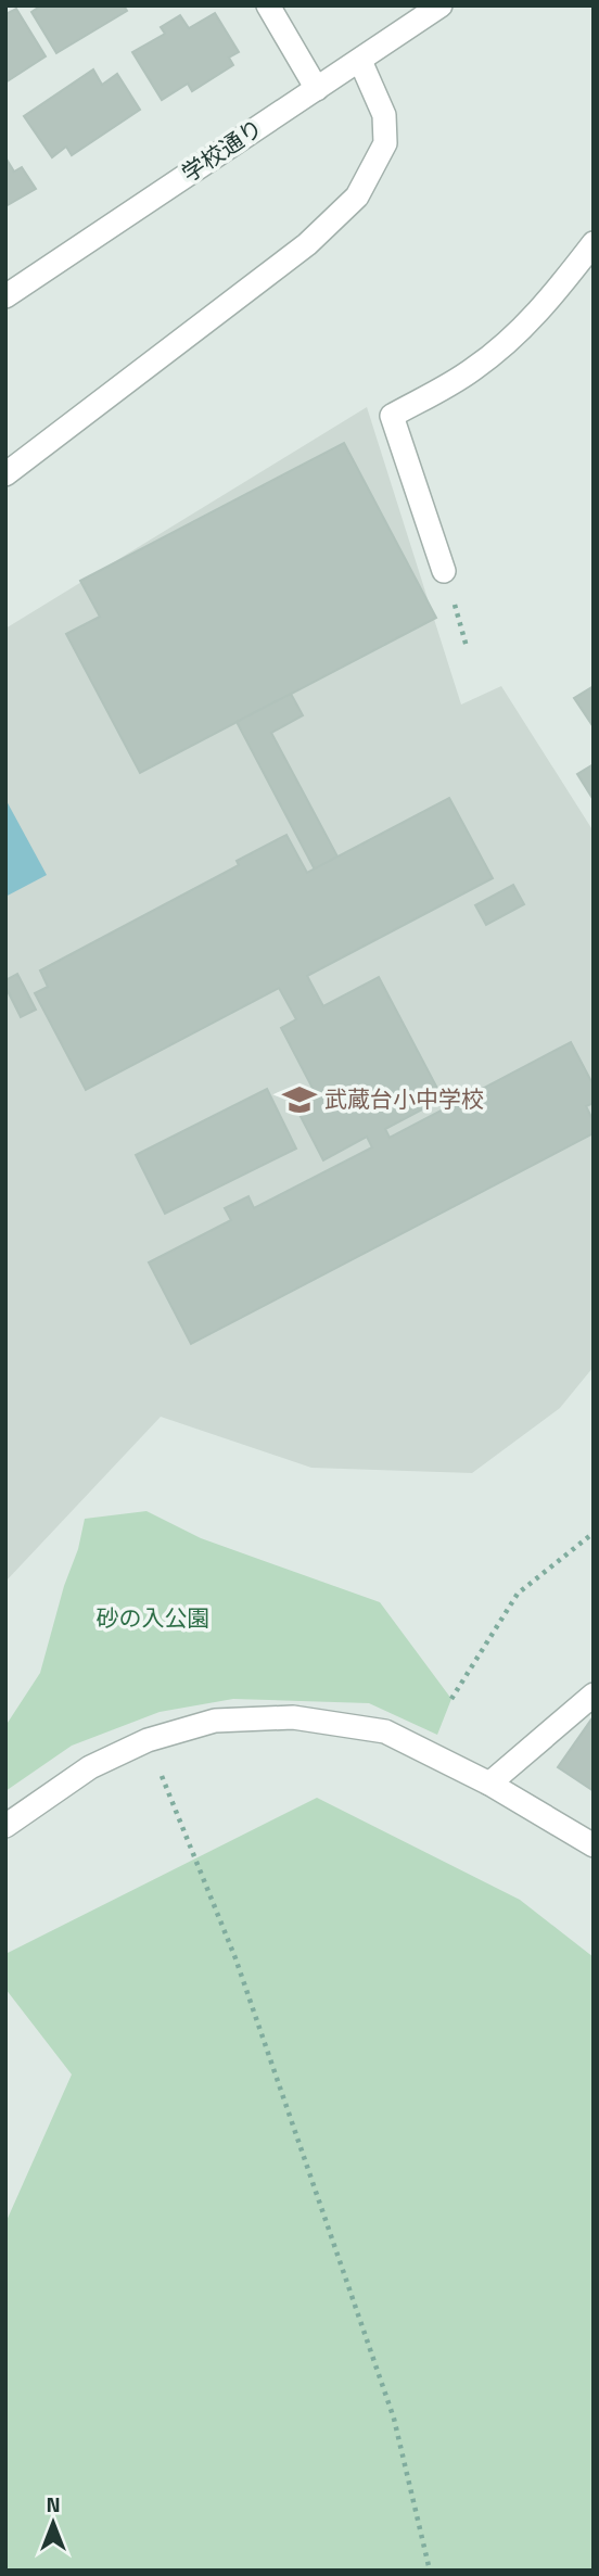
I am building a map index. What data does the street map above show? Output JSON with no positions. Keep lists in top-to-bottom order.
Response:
{
  "streets": {
    "street": ["学校通り"]
  },
  "parks": ["砂の入公園"],
  "places": {
    "school or university": ["武蔵台小中学校"]
  },
  "north": "top"
}
